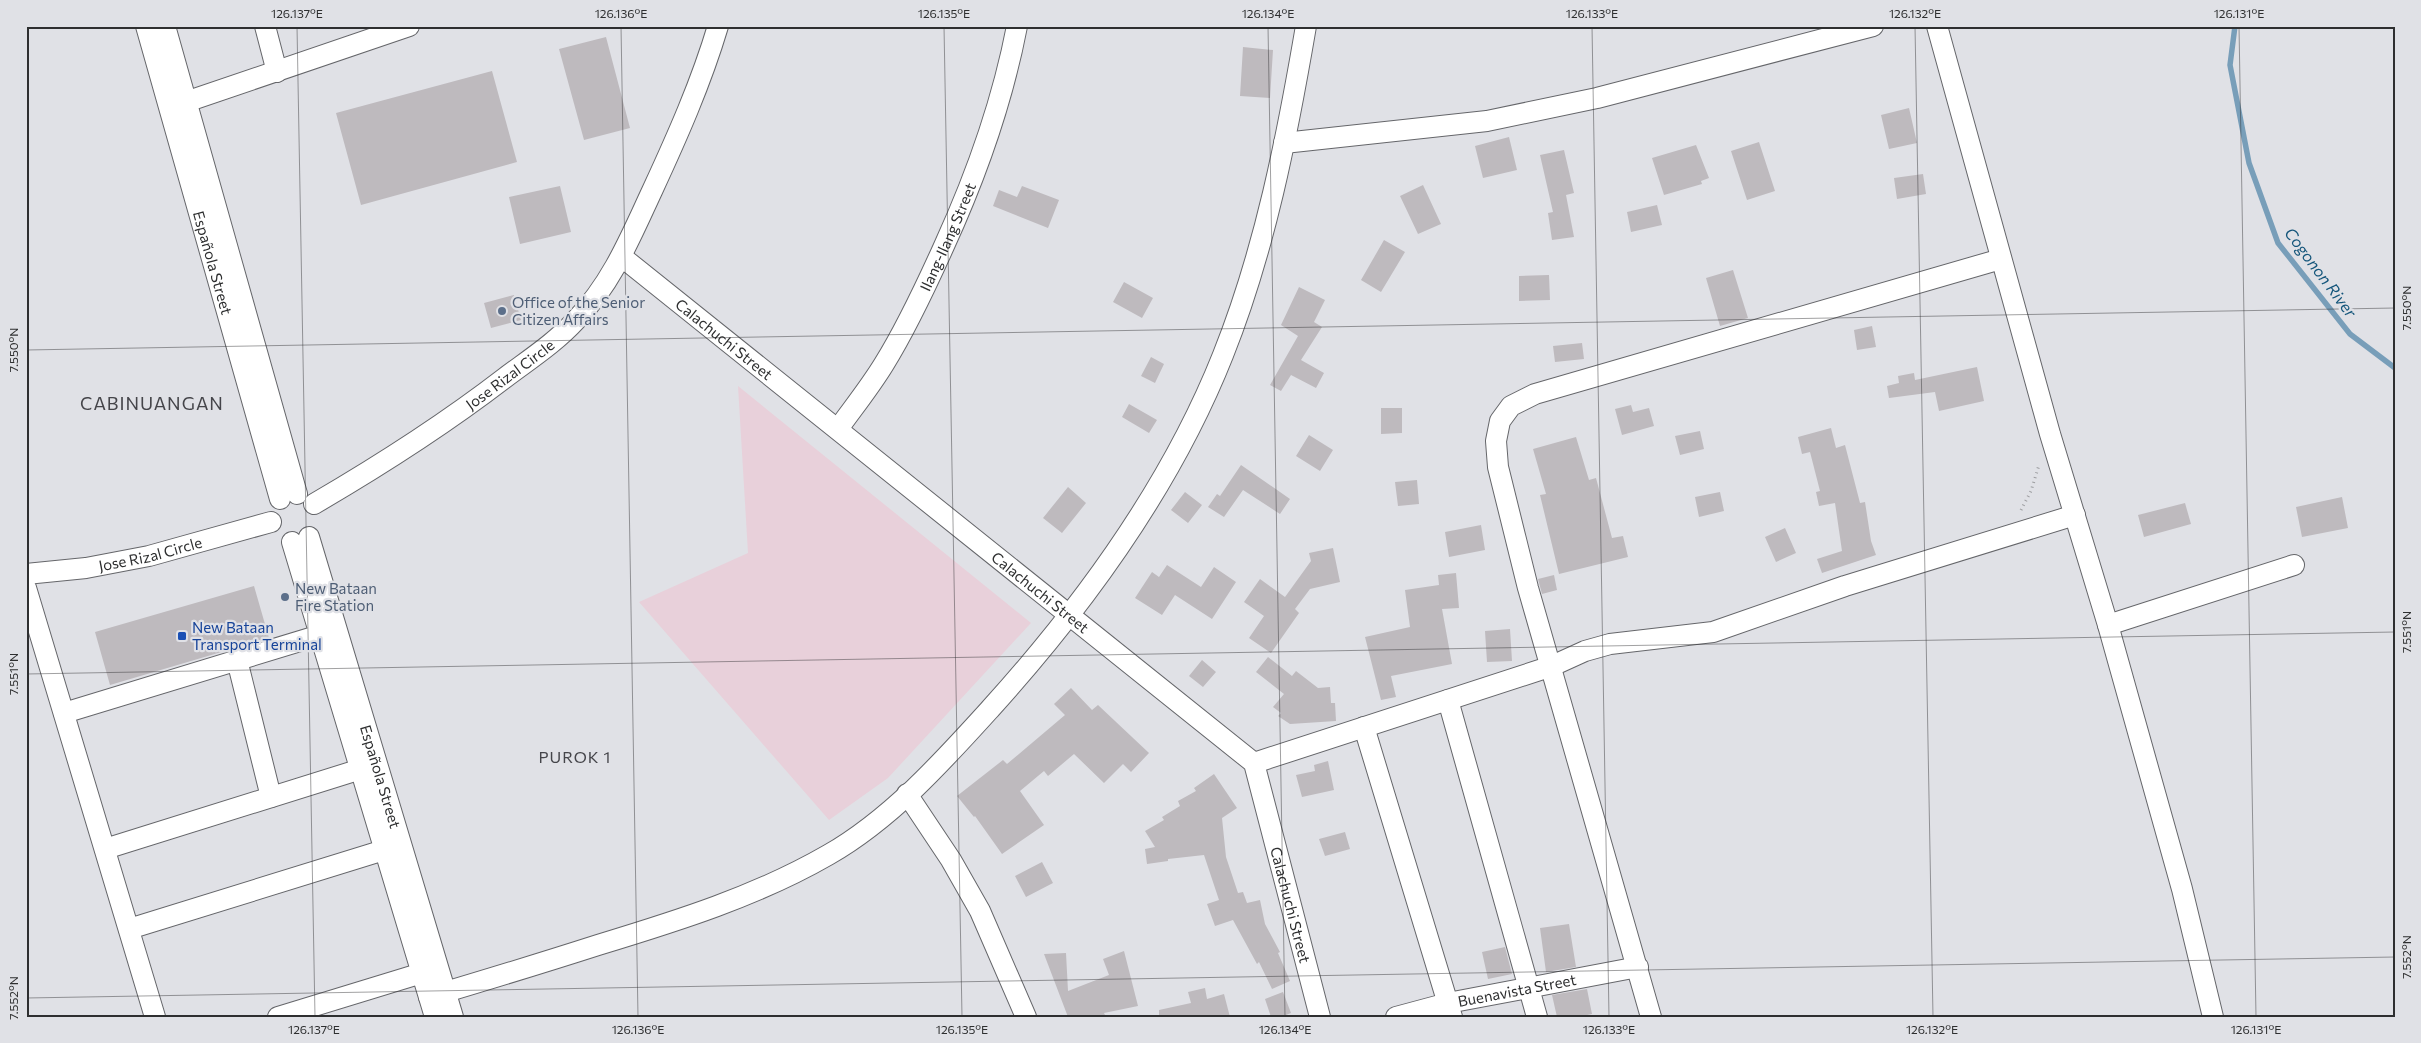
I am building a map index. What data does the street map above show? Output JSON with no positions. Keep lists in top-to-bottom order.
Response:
{
  "streets": {
    "street": [
      "Ilang-Ilang Street",
      "Española Street",
      "Calachuchi Street",
      "Jose Rizal Circle",
      "Buenavista Street"
    ]
  },
  "crossings": [
    ["Ilang-Ilang Street", "Calachuchi Street"],
    ["Española Street", "Jose Rizal Circle"],
    ["Calachuchi Street", "Jose Rizal Circle"]
  ],
  "districts": ["CABINUANGAN", "PUROK 1"],
  "water": ["Cogonon River"],
  "places": {
    "other": ["Office of the Senior Citizen Affairs", "New Bataan Fire Station"],
    "transit": ["New Bataan Transport Terminal"]
  },
  "coordinates": [
    "126.137°E",
    "126.136°E",
    "126.135°E",
    "126.134°E",
    "126.133°E",
    "126.132°E",
    "126.131°E",
    "7.550°N",
    "7.551°N",
    "7.552°N"
  ]
}
